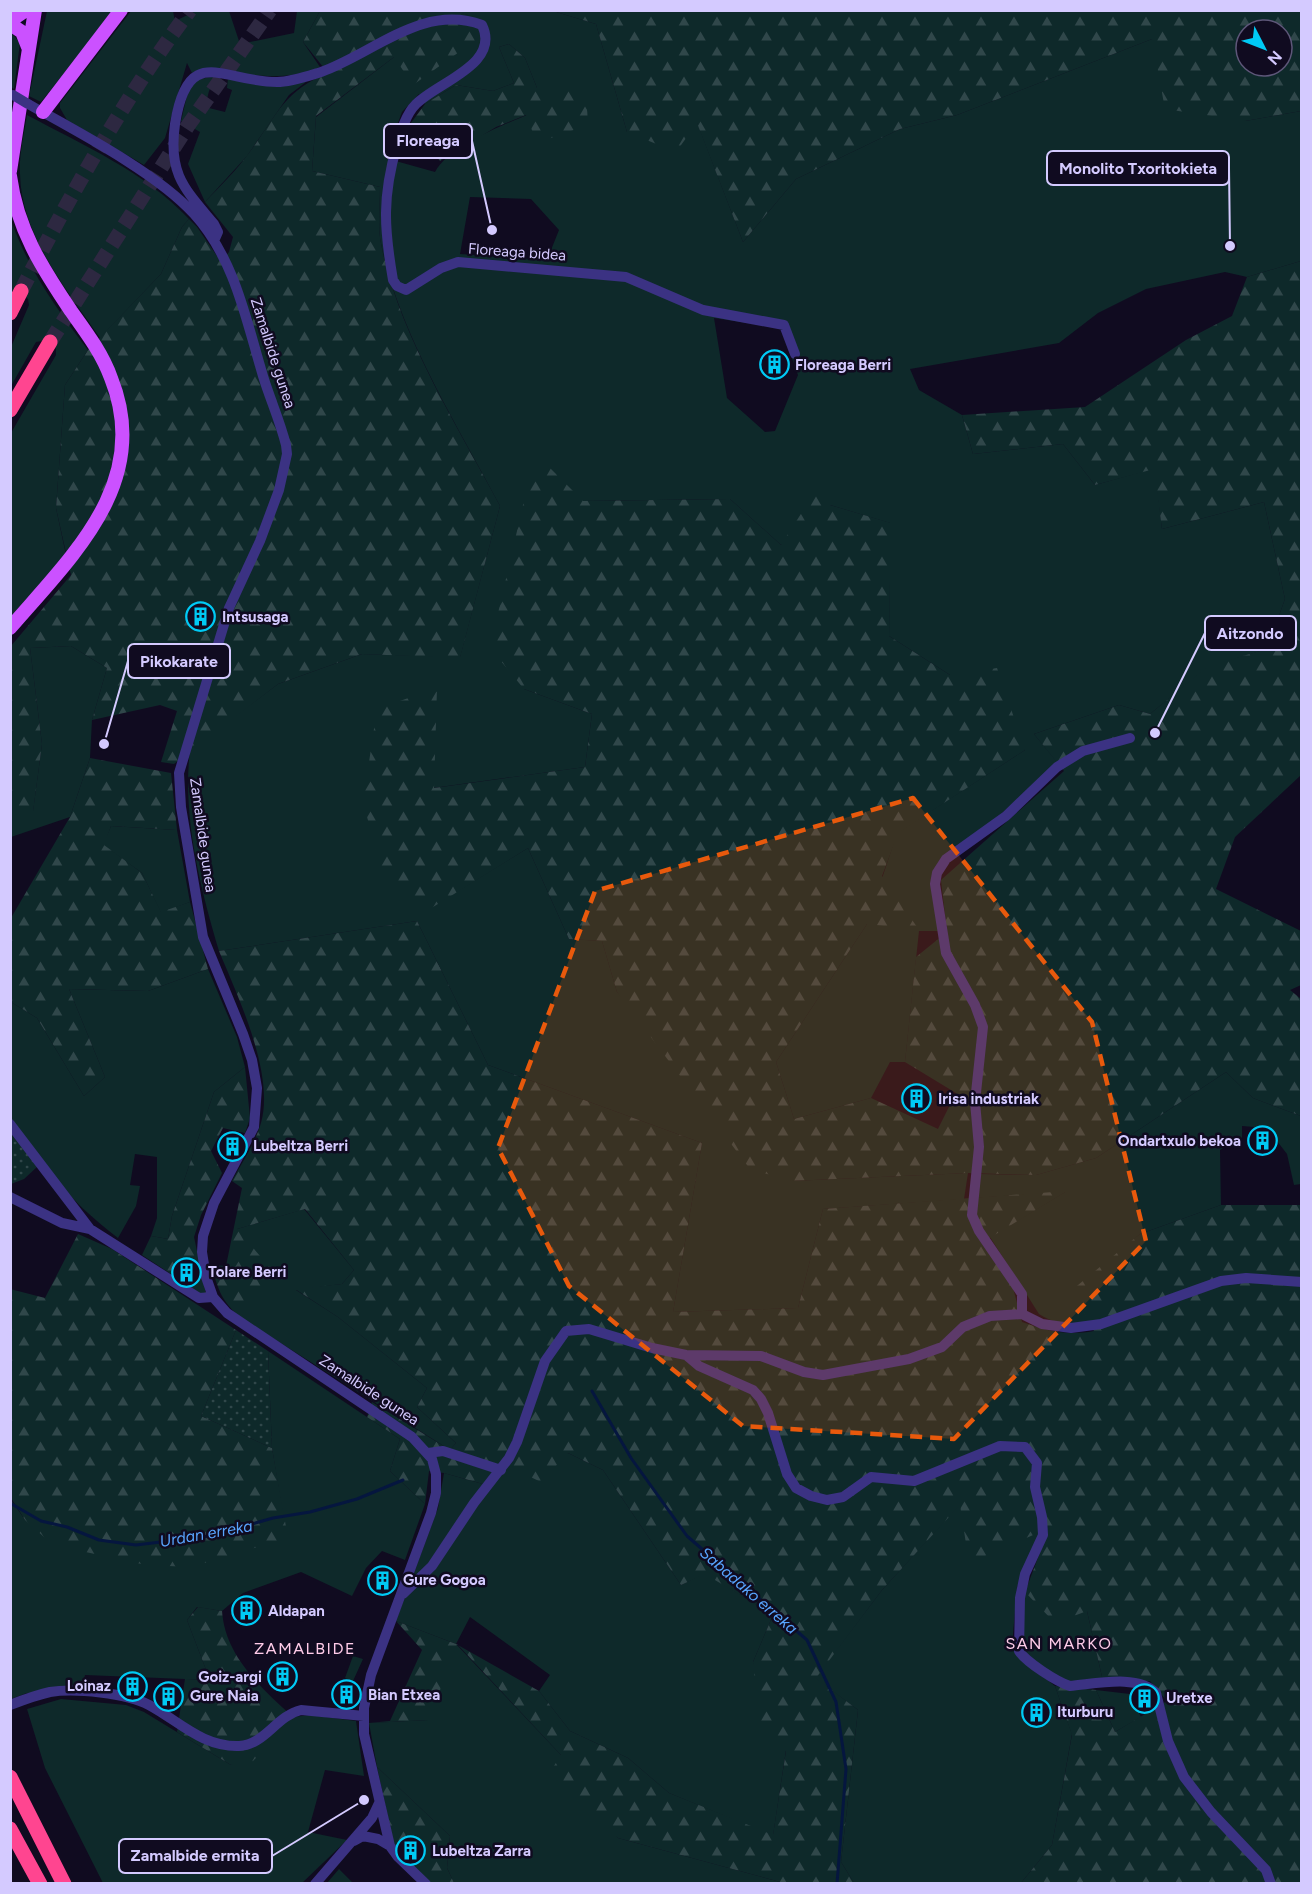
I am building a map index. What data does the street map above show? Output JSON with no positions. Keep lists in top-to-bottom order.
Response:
{
  "streets": {
    "street": ["Floreaga bidea", "Zamalbide gunea"]
  },
  "crossings": [
    ["Floreaga bidea", "Zamalbide gunea"]
  ],
  "districts": ["SAN MARKO", "ZAMALBIDE"],
  "water": ["Urdan erreka", "Sabadako erreka"],
  "places": {
    "other": [
      "Floreaga",
      "Monolito Txoritokieta",
      "Aitzondo",
      "Pikokarate",
      "Zamalbide ermita"
    ],
    "building": [
      "Floreaga Berri",
      "Intsusaga",
      "Irisa industriak",
      "Ondartxulo bekoa",
      "Lubeltza Berri",
      "Tolare Berri",
      "Gure Gogoa",
      "Aldapan",
      "Goiz-argi",
      "Loinaz",
      "Bian Etxea",
      "Gure Naia",
      "Uretxe",
      "Iturburu",
      "Lubeltza Zarra"
    ]
  },
  "north": "bottom right"
}
